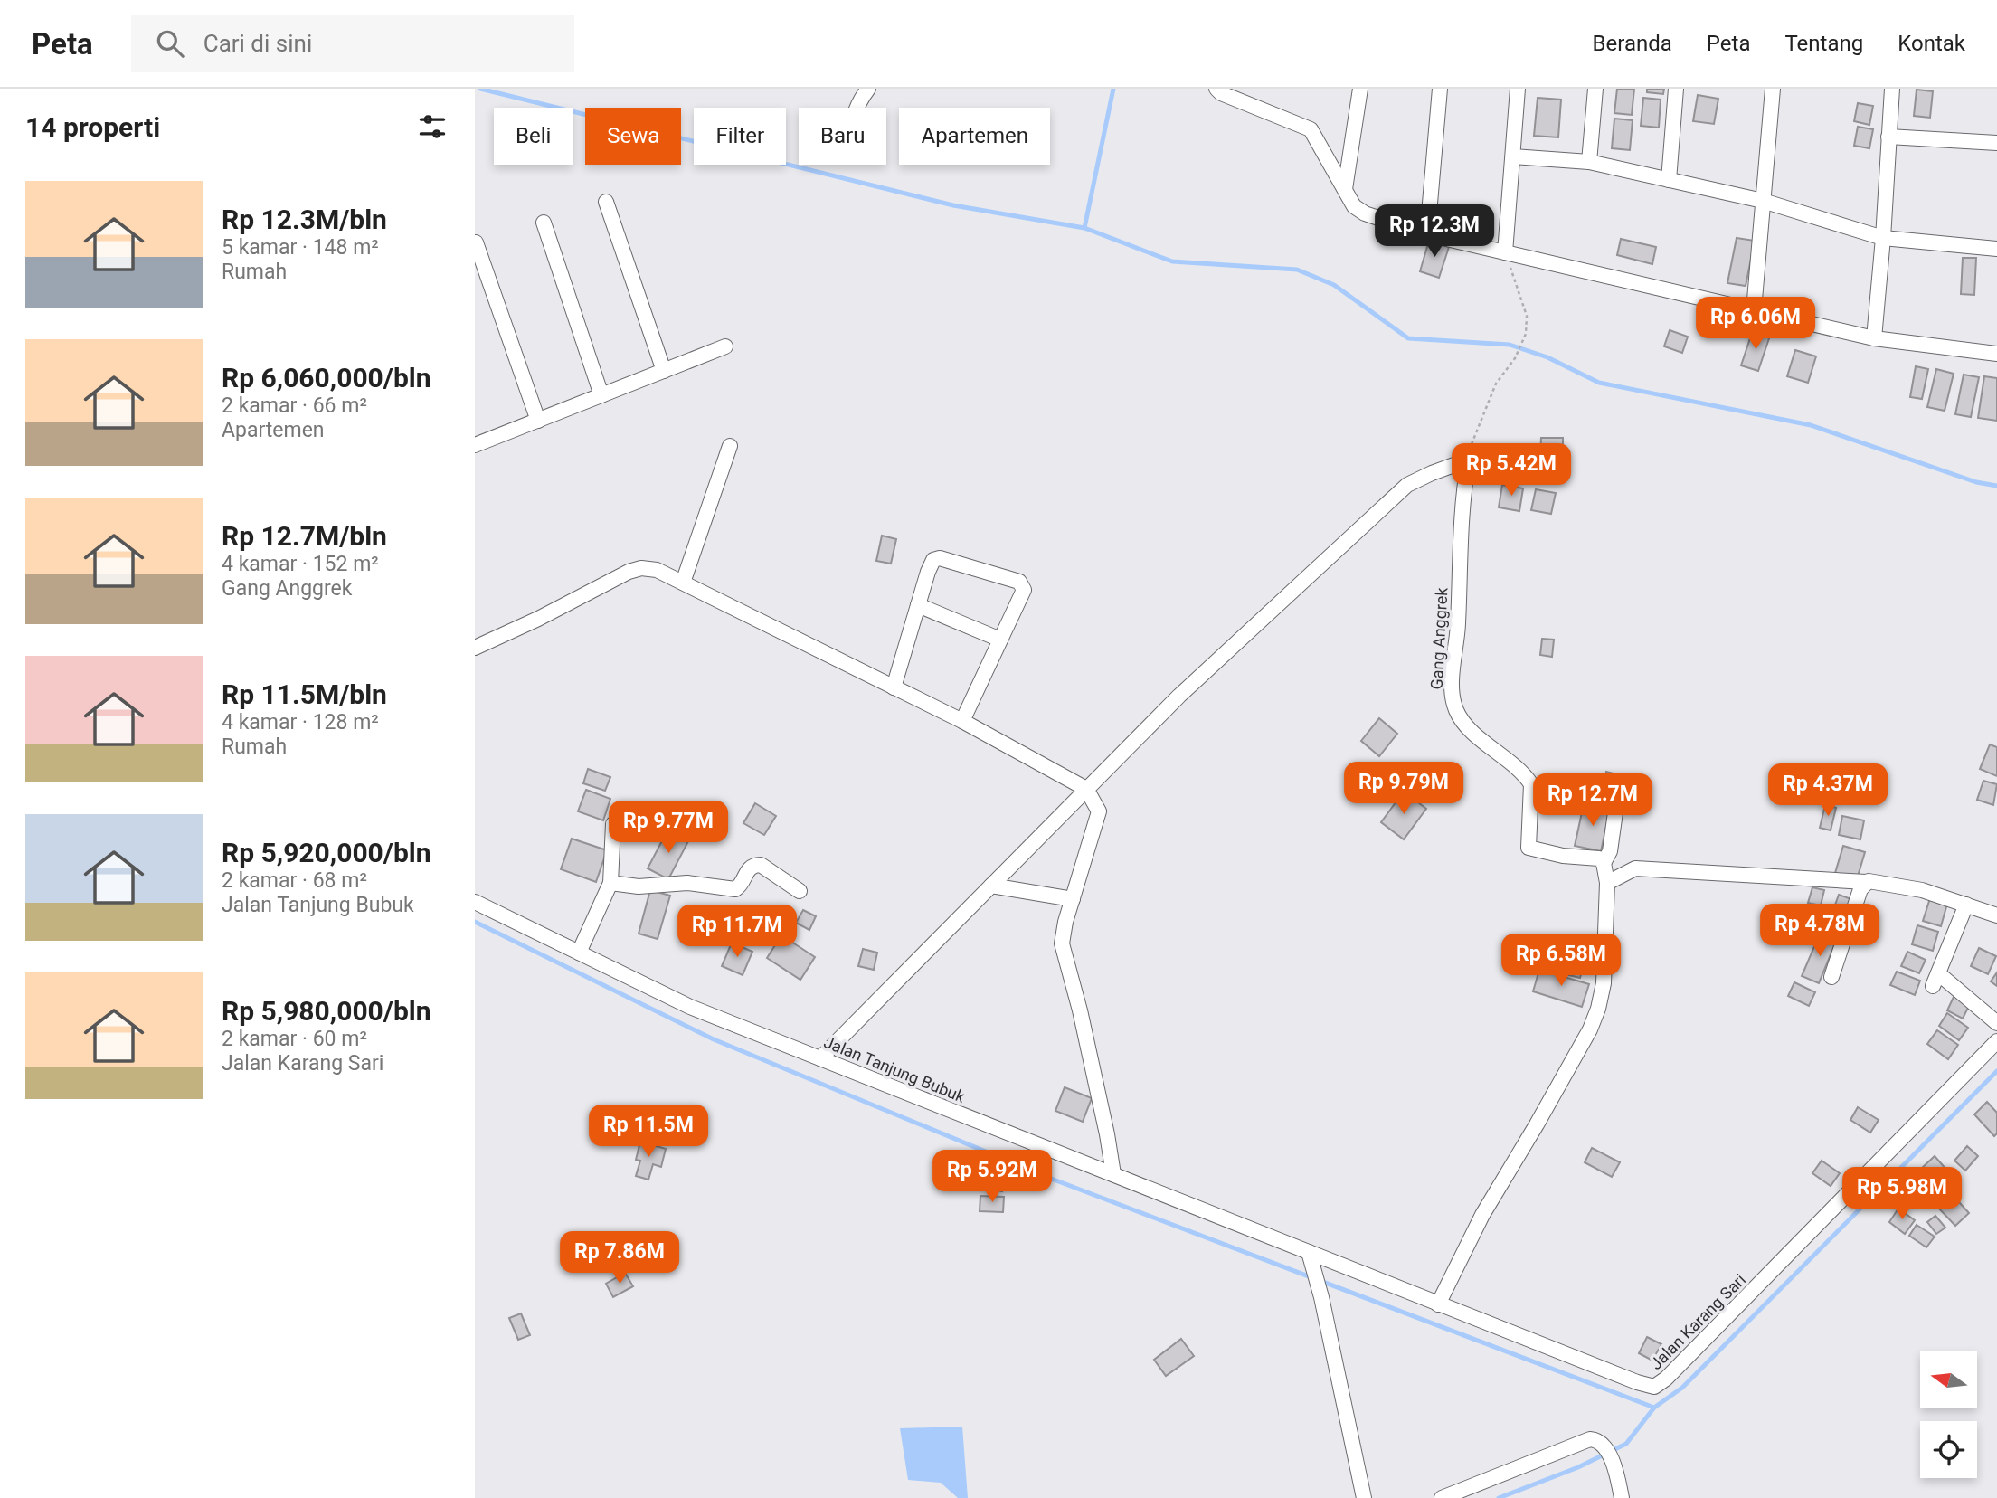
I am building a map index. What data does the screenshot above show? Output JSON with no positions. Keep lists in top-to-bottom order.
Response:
{
  "streets": {
    "street": ["Gang Anggrek", "Jalan Tanjung Bubuk", "Jalan Karang Sari"]
  },
  "crossings": [
    ["Jalan Tanjung Bubuk", "Jalan Karang Sari"]
  ],
  "north": "left",
  "page": {
    "header": "Peta",
    "search": "Cari di sini",
    "nav": [
      "Beranda",
      "Peta",
      "Tentang",
      "Kontak"
    ],
    "heading": "14 properti",
    "chip": [
      "Beli",
      "Sewa",
      "Filter",
      "Baru",
      "Apartemen"
    ],
    "list": [
      {
        "name": "Rp 12.3M/bln",
        "note": "5 kamar · 148 m² · Rumah"
      },
      {
        "name": "Rp 6,060,000/bln",
        "note": "2 kamar · 66 m² · Apartemen"
      },
      {
        "name": "Rp 12.7M/bln",
        "note": "4 kamar · 152 m² · Gang Anggrek"
      },
      {
        "name": "Rp 11.5M/bln",
        "note": "4 kamar · 128 m² · Rumah"
      },
      {
        "name": "Rp 5,920,000/bln",
        "note": "2 kamar · 68 m² · Jalan Tanjung Bubuk"
      },
      {
        "name": "Rp 5,980,000/bln",
        "note": "2 kamar · 60 m² · Jalan Karang Sari"
      }
    ],
    "price": [
      "Rp 12.3M",
      "Rp 6.06M",
      "Rp 5.42M",
      "Rp 9.79M",
      "Rp 4.37M",
      "Rp 12.7M",
      "Rp 9.77M",
      "Rp 4.78M",
      "Rp 11.7M",
      "Rp 6.58M",
      "Rp 11.5M",
      "Rp 5.92M",
      "Rp 5.98M",
      "Rp 7.86M"
    ]
  }
}
